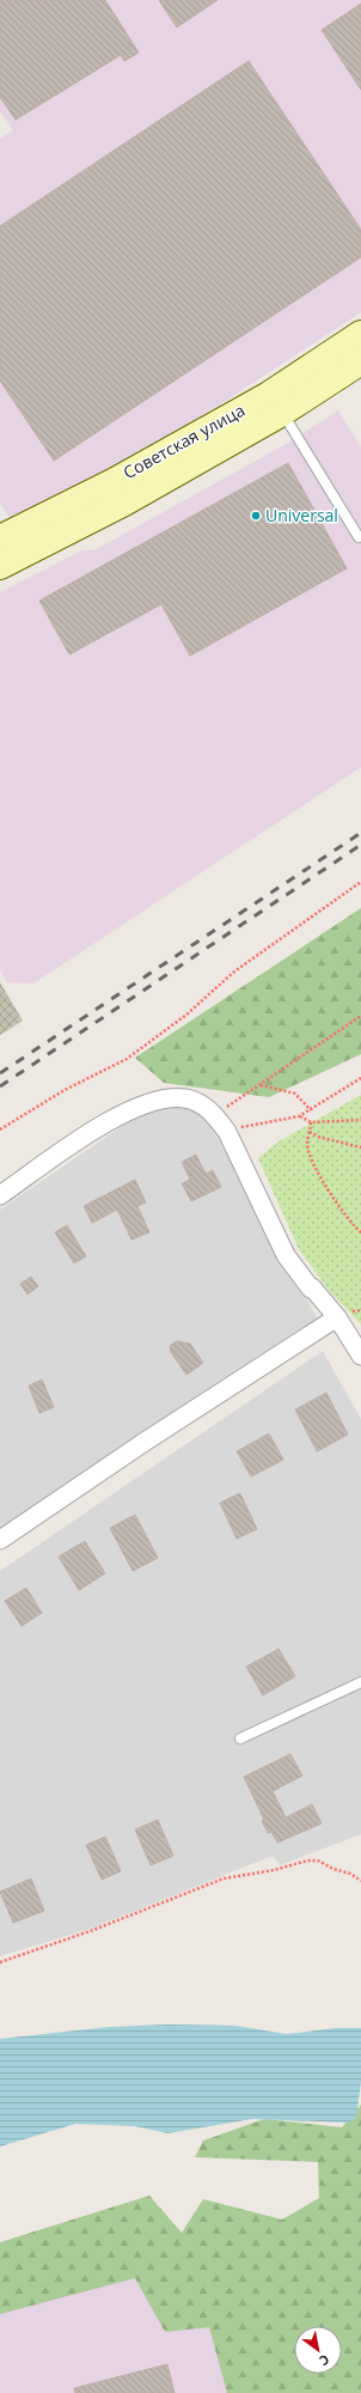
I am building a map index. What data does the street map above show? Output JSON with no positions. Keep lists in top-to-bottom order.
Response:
{
  "streets": {
    "main road": ["Советская улица"]
  },
  "places": ["Universal"],
  "north": "bottom right"
}
